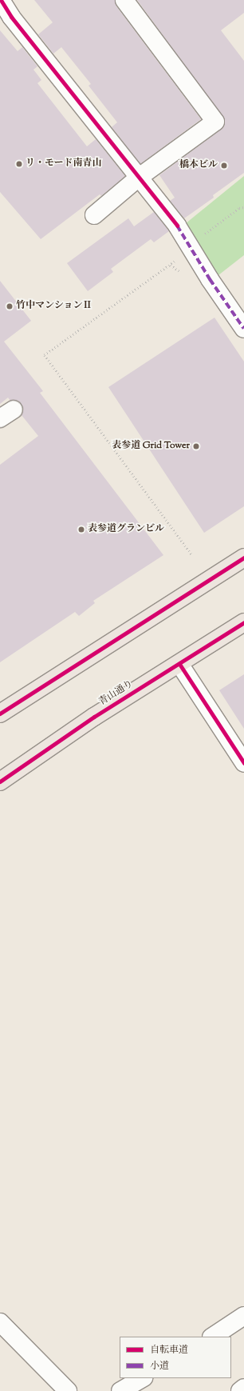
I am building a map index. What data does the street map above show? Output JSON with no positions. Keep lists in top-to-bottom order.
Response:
{
  "streets": {
    "highway": ["青山通り"]
  },
  "places": [
    "リ・モード南青山",
    "橋本ビル",
    "竹中マンションⅡ",
    "表参道 Grid Tower",
    "表参道グランビル"
  ],
  "legend": ["自転車道", "小道"]
}
